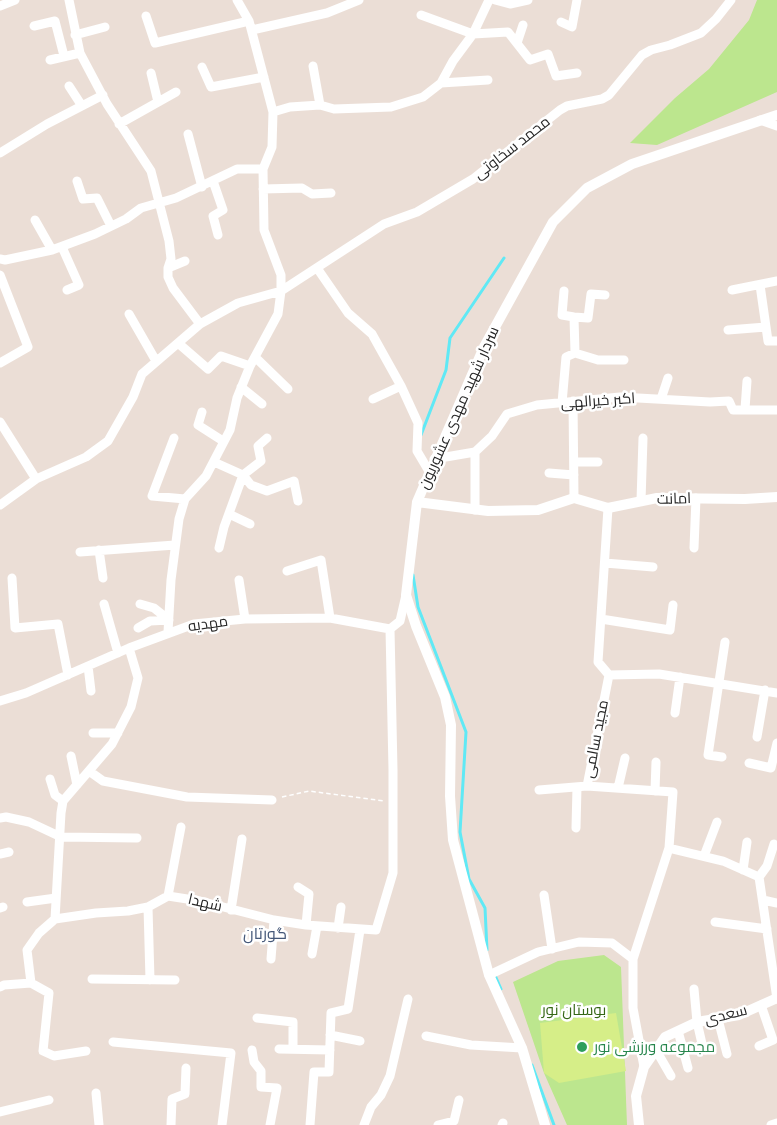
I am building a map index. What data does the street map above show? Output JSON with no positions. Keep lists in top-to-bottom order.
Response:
{
  "streets": {
    "street": [
      "محمد سخاوتی",
      "اکبر خیرالهی",
      "سردار شهید مهدی عشوریون",
      "امانت",
      "مهدیه",
      "مجید سالمی",
      "شهدا",
      "سعدی"
    ]
  },
  "districts": ["گورتان"],
  "parks": ["بوستان نور"],
  "places": ["مجموعه ورزشی نور"]
}
